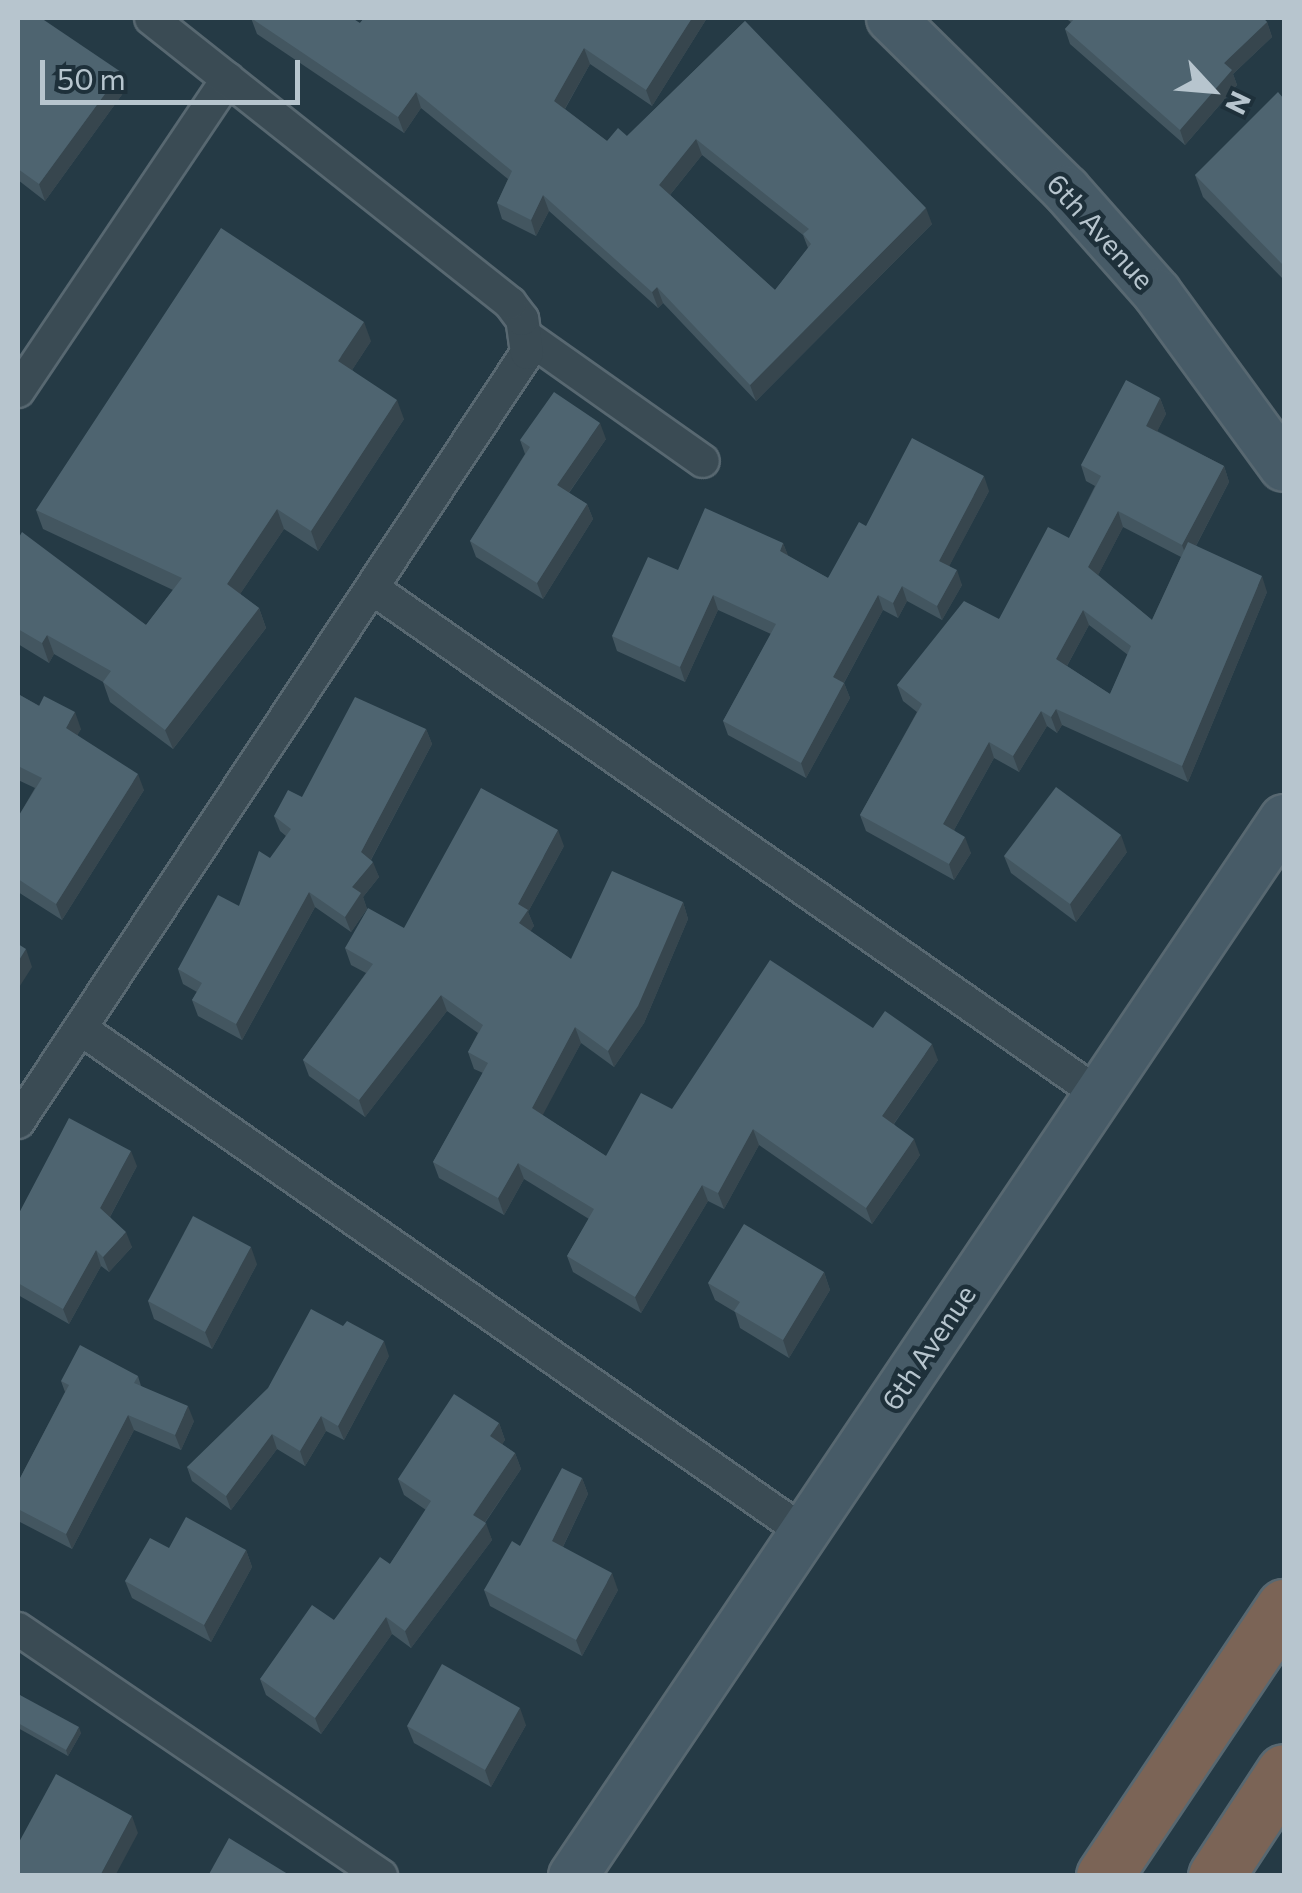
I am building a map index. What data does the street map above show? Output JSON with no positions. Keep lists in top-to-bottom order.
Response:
{
  "streets": {
    "street": ["6th Avenue"]
  },
  "scale_bar": "50 m",
  "north": "bottom right"
}
